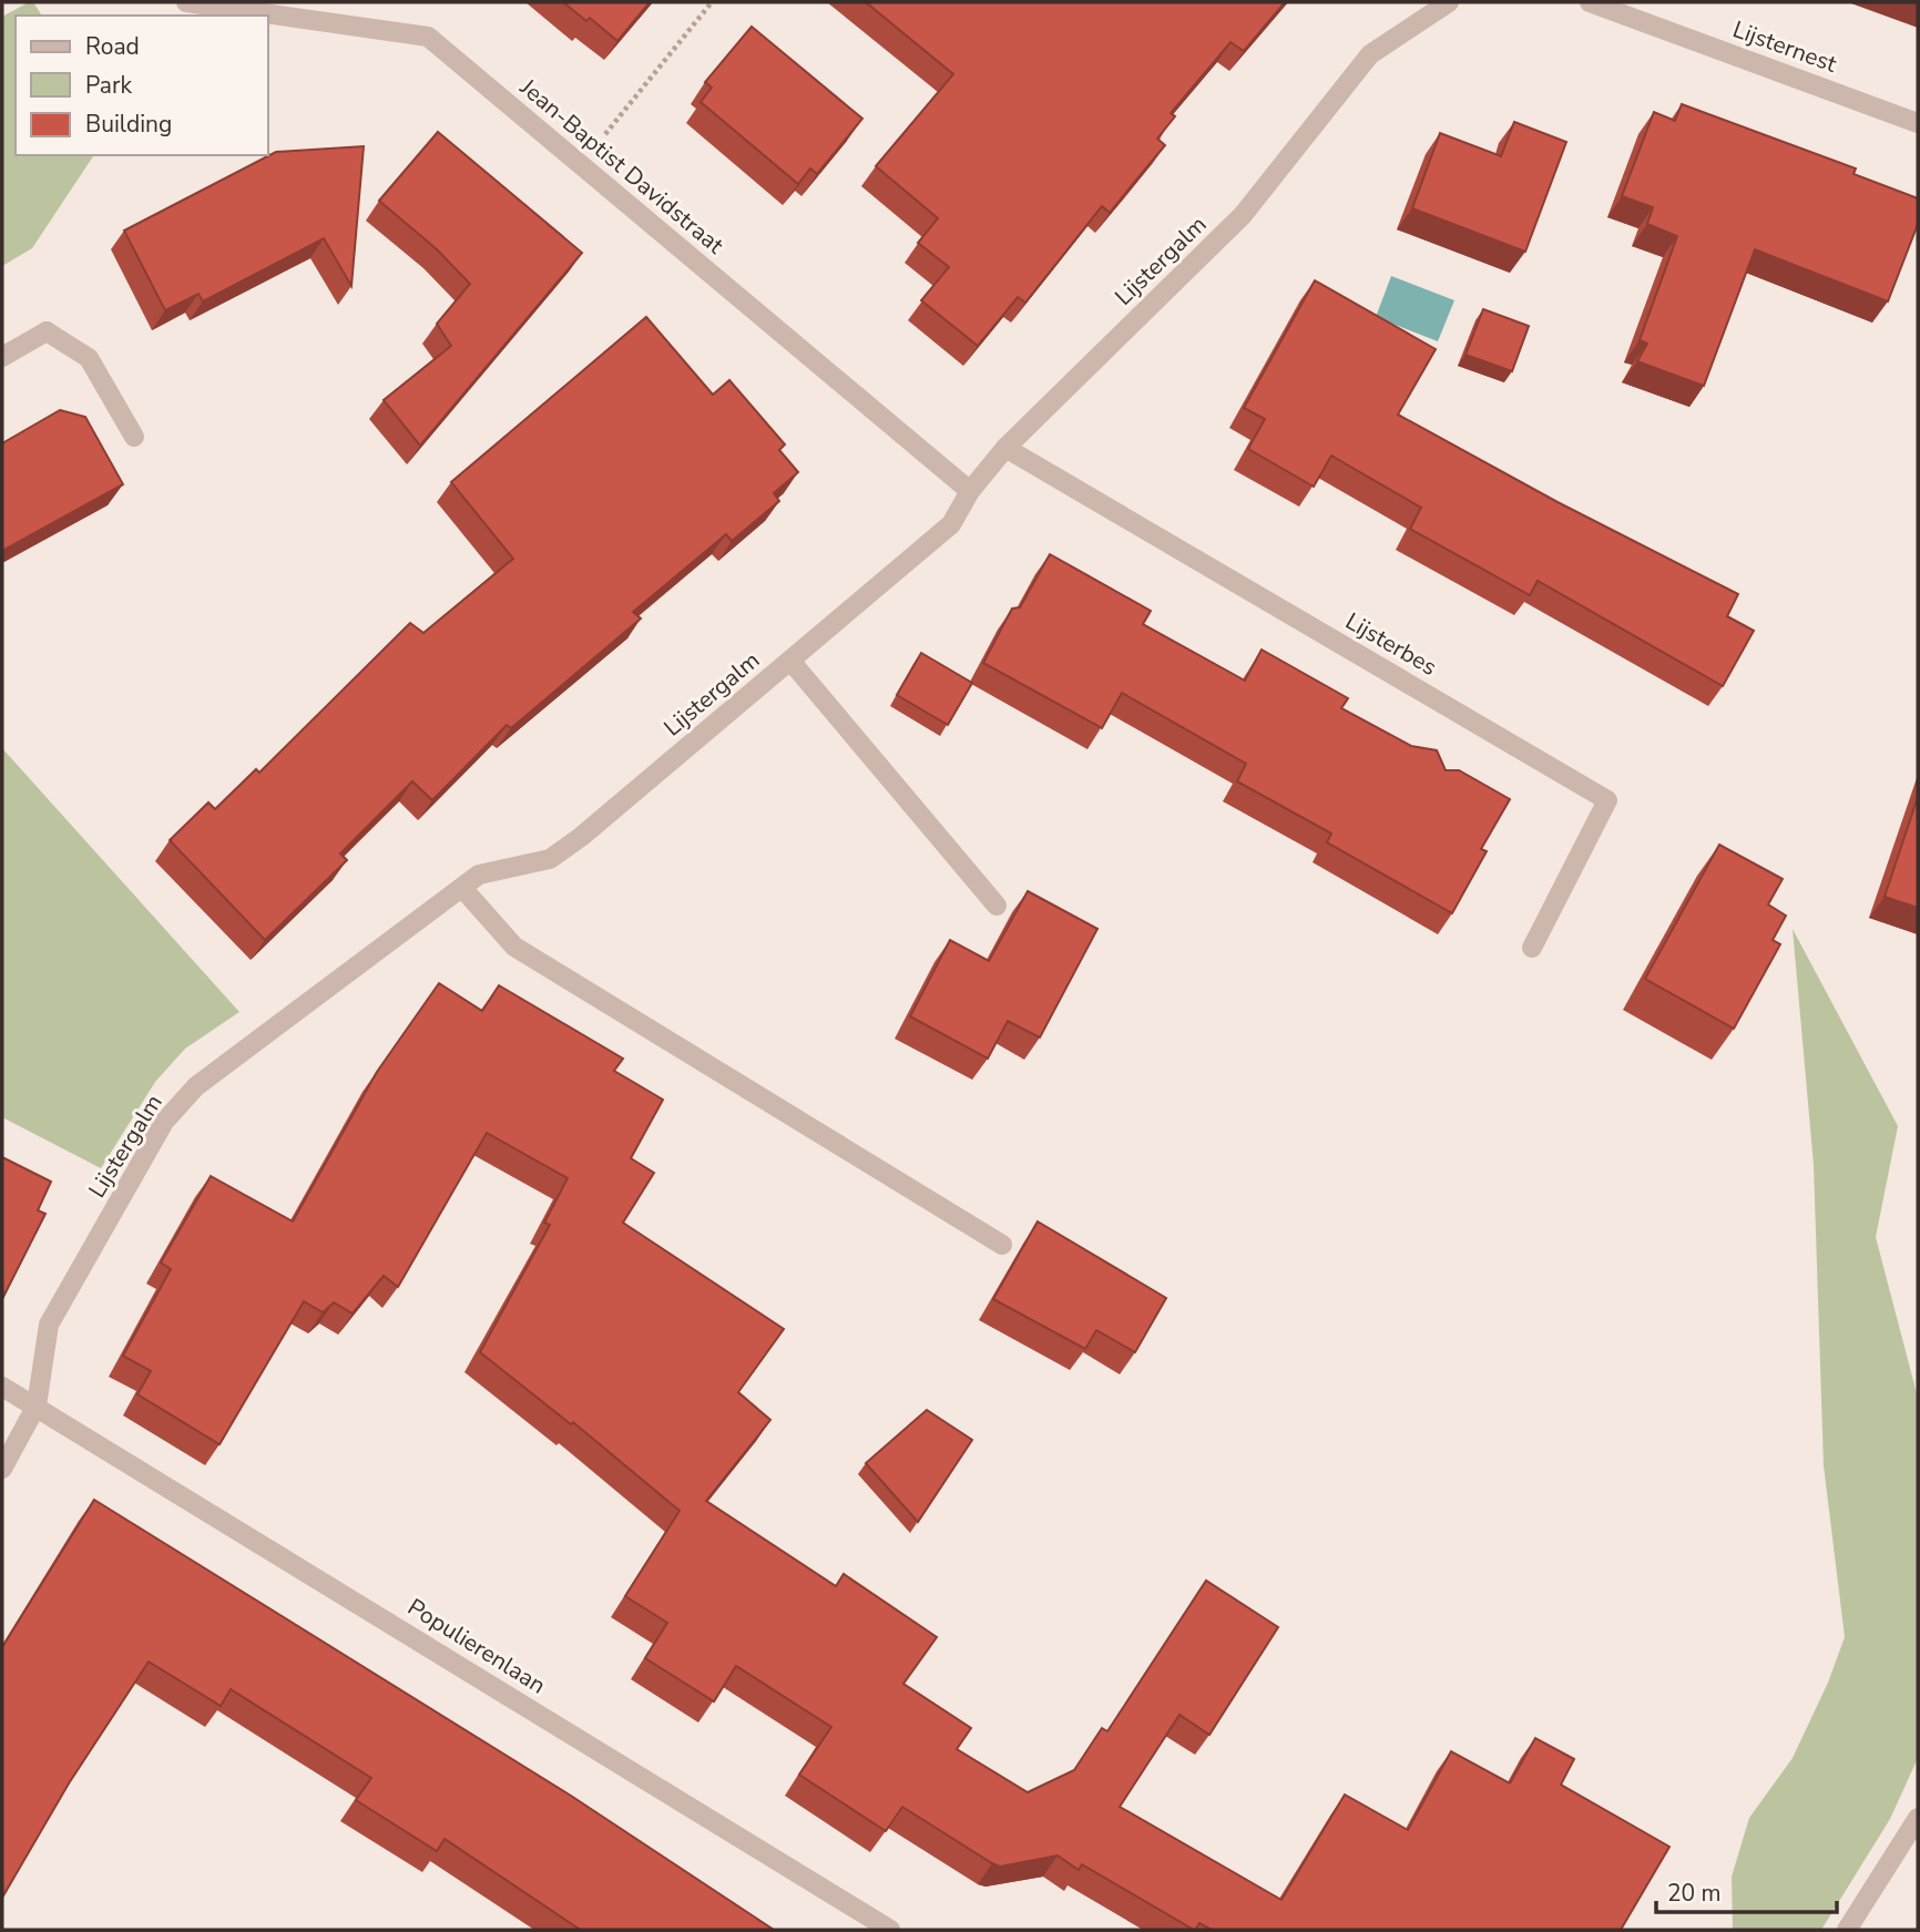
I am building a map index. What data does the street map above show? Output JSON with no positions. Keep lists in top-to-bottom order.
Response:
{
  "streets": {
    "street": [
      "Lijsternest",
      "Jean-Baptist Davidstraat",
      "Lijstergalm",
      "Lijsterbes",
      "Populierenlaan"
    ]
  },
  "crossings": [
    ["Jean-Baptist Davidstraat", "Lijstergalm"],
    ["Lijstergalm", "Lijsterbes"],
    ["Lijstergalm", "Populierenlaan"]
  ],
  "legend": ["Road", "Park", "Building"],
  "scale_bar": "20 m"
}
